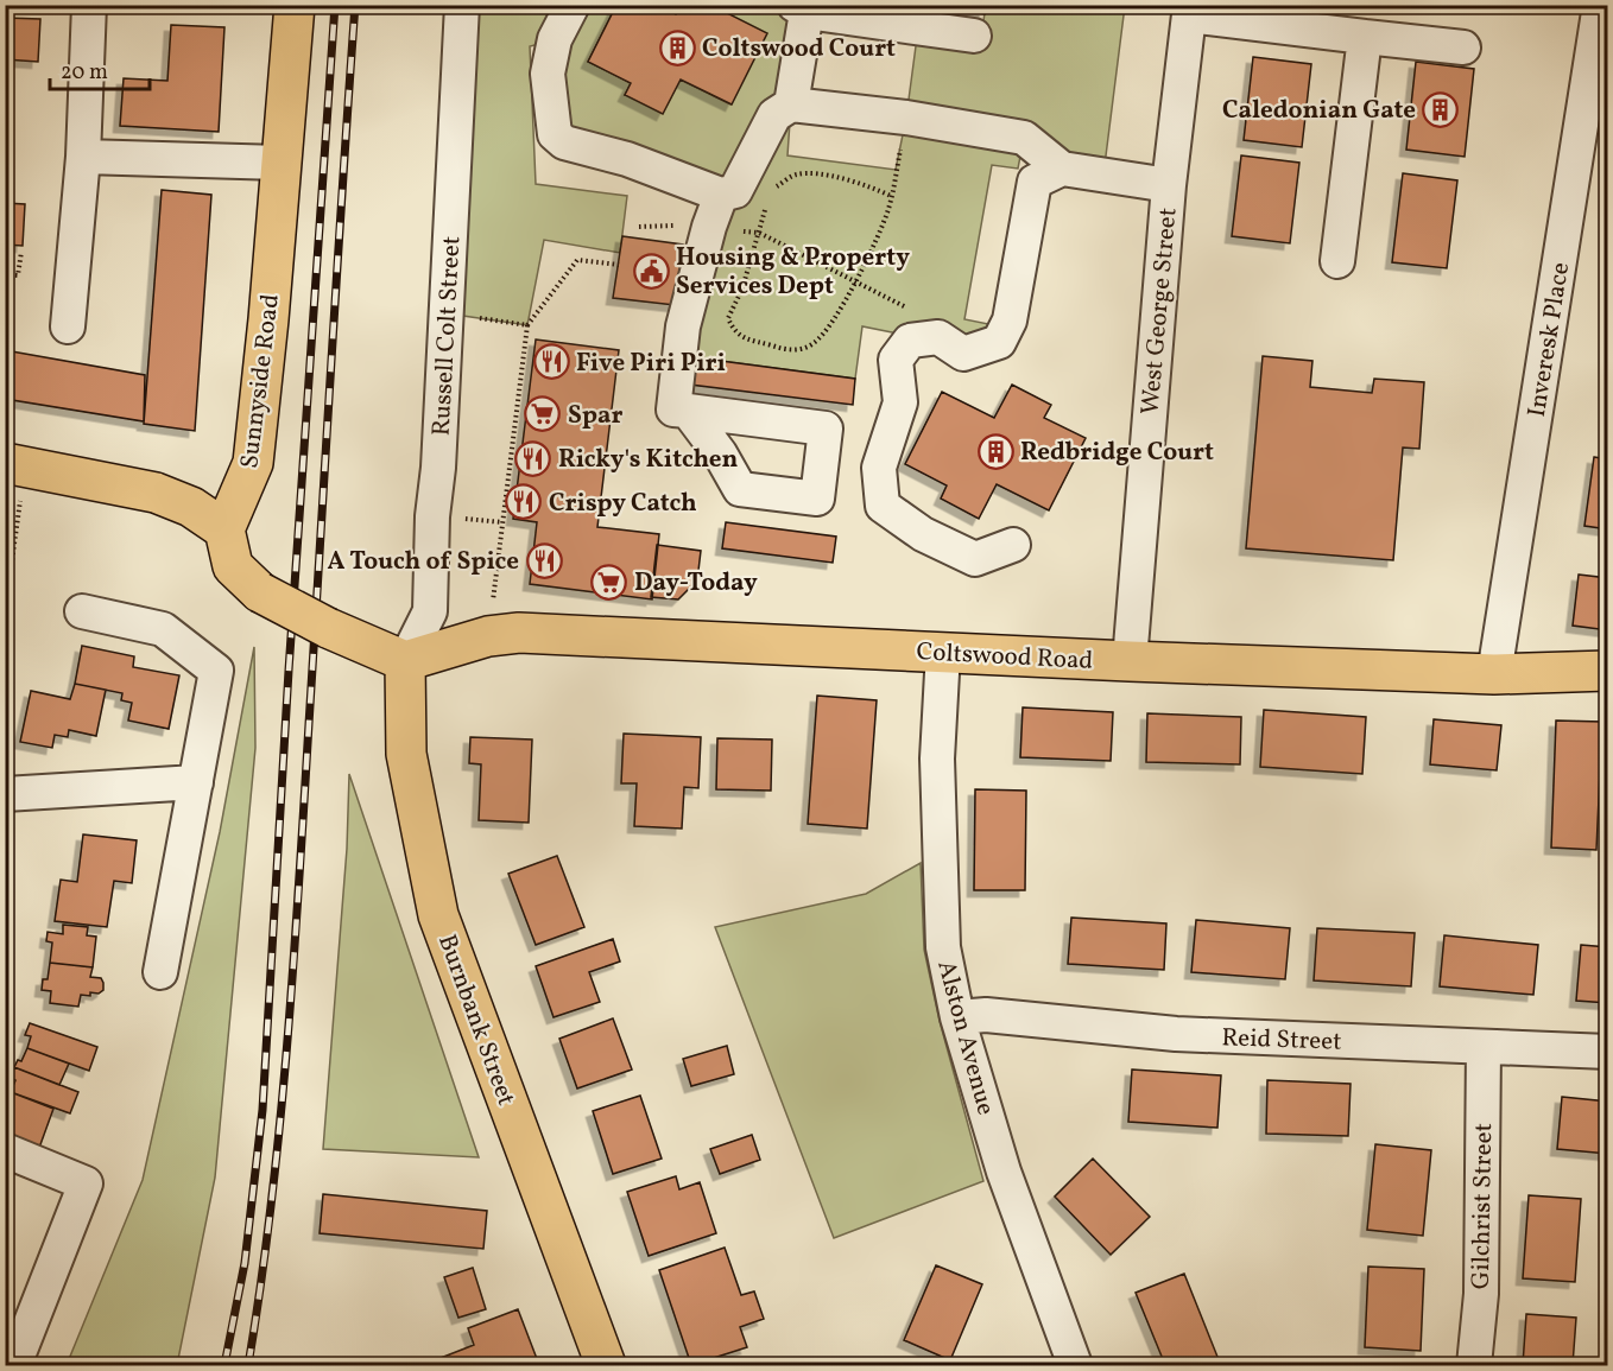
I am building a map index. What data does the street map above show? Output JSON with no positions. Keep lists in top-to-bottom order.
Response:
{
  "streets": {
    "main road": ["Sunnyside Road", "Coltswood Road", "Burnbank Street"],
    "street": [
      "West George Street",
      "Russell Colt Street",
      "Inveresk Place",
      "Alston Avenue",
      "Reid Street",
      "Gilchrist Street"
    ]
  },
  "crossings": [
    ["West George Street", "Coltswood Road"],
    ["Russell Colt Street", "Coltswood Road"],
    ["Russell Colt Street", "Burnbank Street"],
    ["Inveresk Place", "Coltswood Road"],
    ["Coltswood Road", "Burnbank Street"],
    ["Coltswood Road", "Alston Avenue"],
    ["Alston Avenue", "Reid Street"],
    ["Reid Street", "Gilchrist Street"]
  ],
  "places": {
    "building": ["Coltswood Court", "Caledonian Gate", "Redbridge Court"],
    "public building": ["Housing & Property Services Dept"],
    "restaurant": [
      "Five Piri Piri",
      "Ricky's Kitchen",
      "Crispy Catch",
      "A Touch of Spice"
    ],
    "supermarket": ["Spar", "Day-Today"]
  },
  "scale_bar": "20 m"
}
